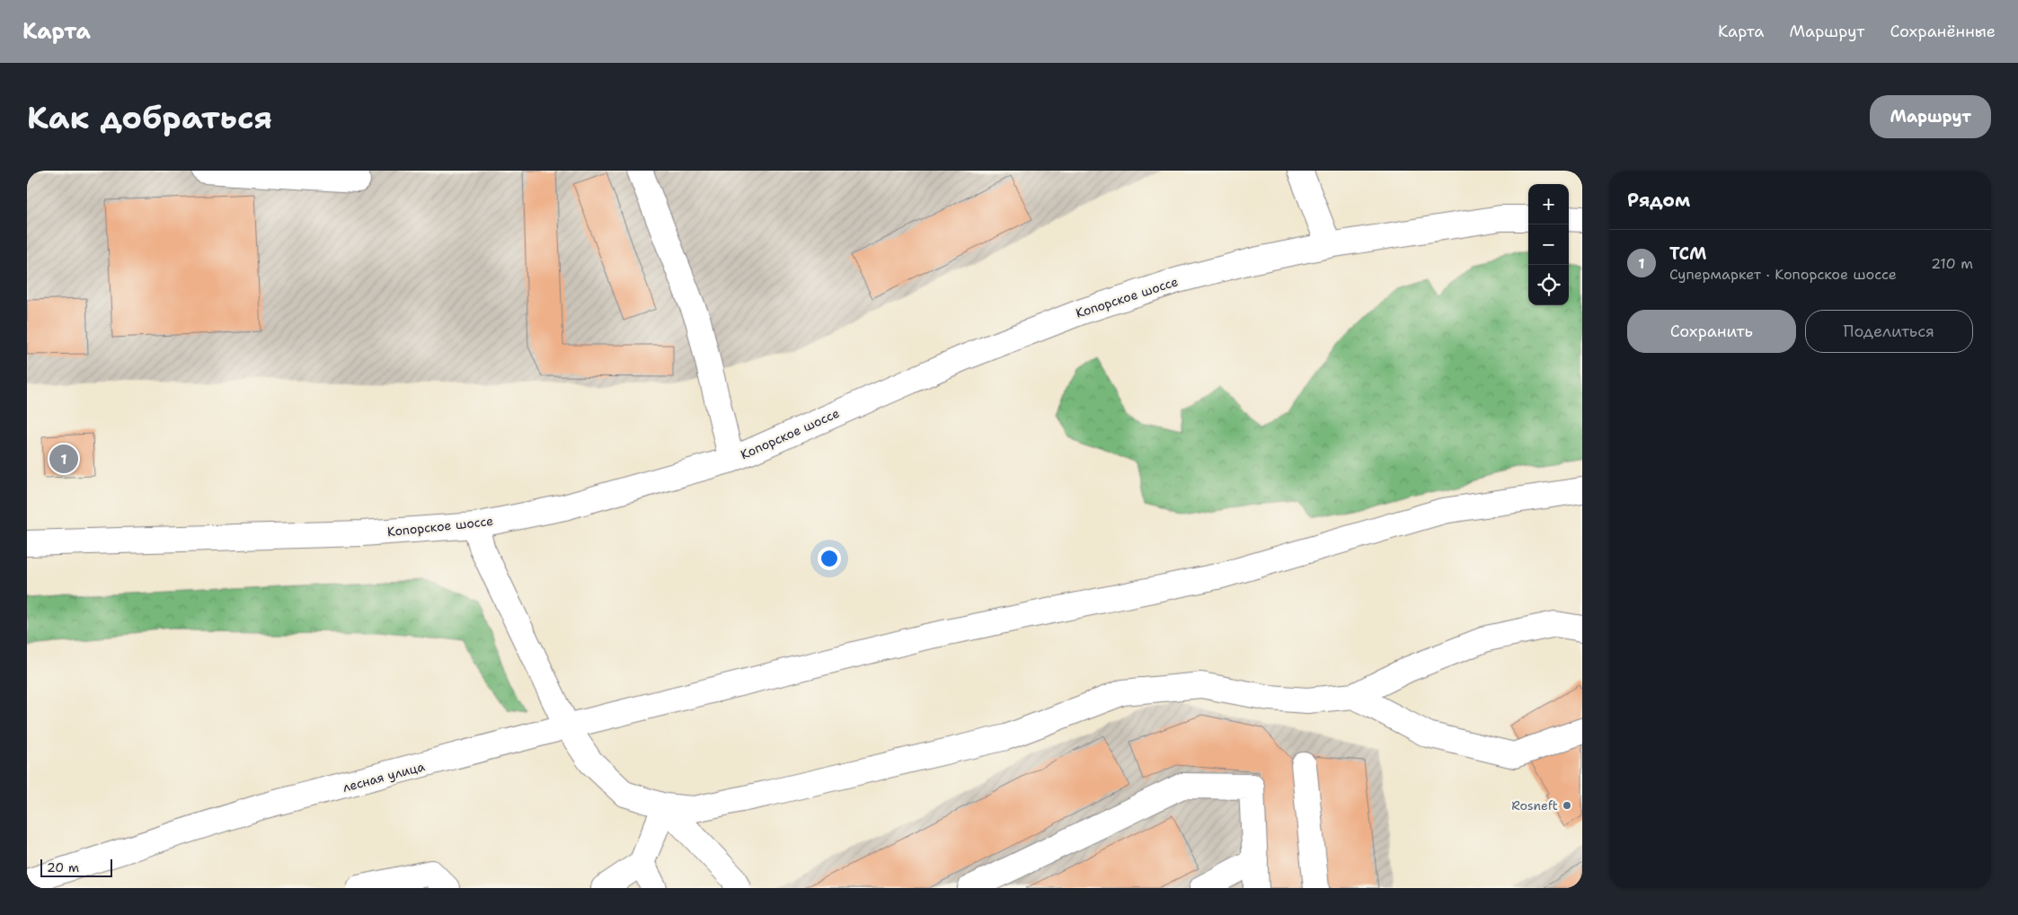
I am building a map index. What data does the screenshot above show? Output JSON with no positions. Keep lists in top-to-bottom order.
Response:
{
  "streets": {
    "street": ["Копорское шоссе", "лесная улица"]
  },
  "places": ["Rosneft"],
  "scale_bar": "20 m",
  "page": {
    "header": "Карта",
    "nav": ["Карта", "Маршрут", "Сохранённые"],
    "buttons": [
      "Маршрут",
      ["Сохранить", "Поделиться"]
    ],
    "title": "Как добраться",
    "heading": "Рядом",
    "map_buttons": ["+", "−"],
    "list": [
      {
        "mark": "1",
        "name": "ТСМ",
        "note": "Супермаркет · Копорское шоссе",
        "value": "210 m"
      }
    ],
    "pins": "1",
    "scale": "20 m"
  }
}
